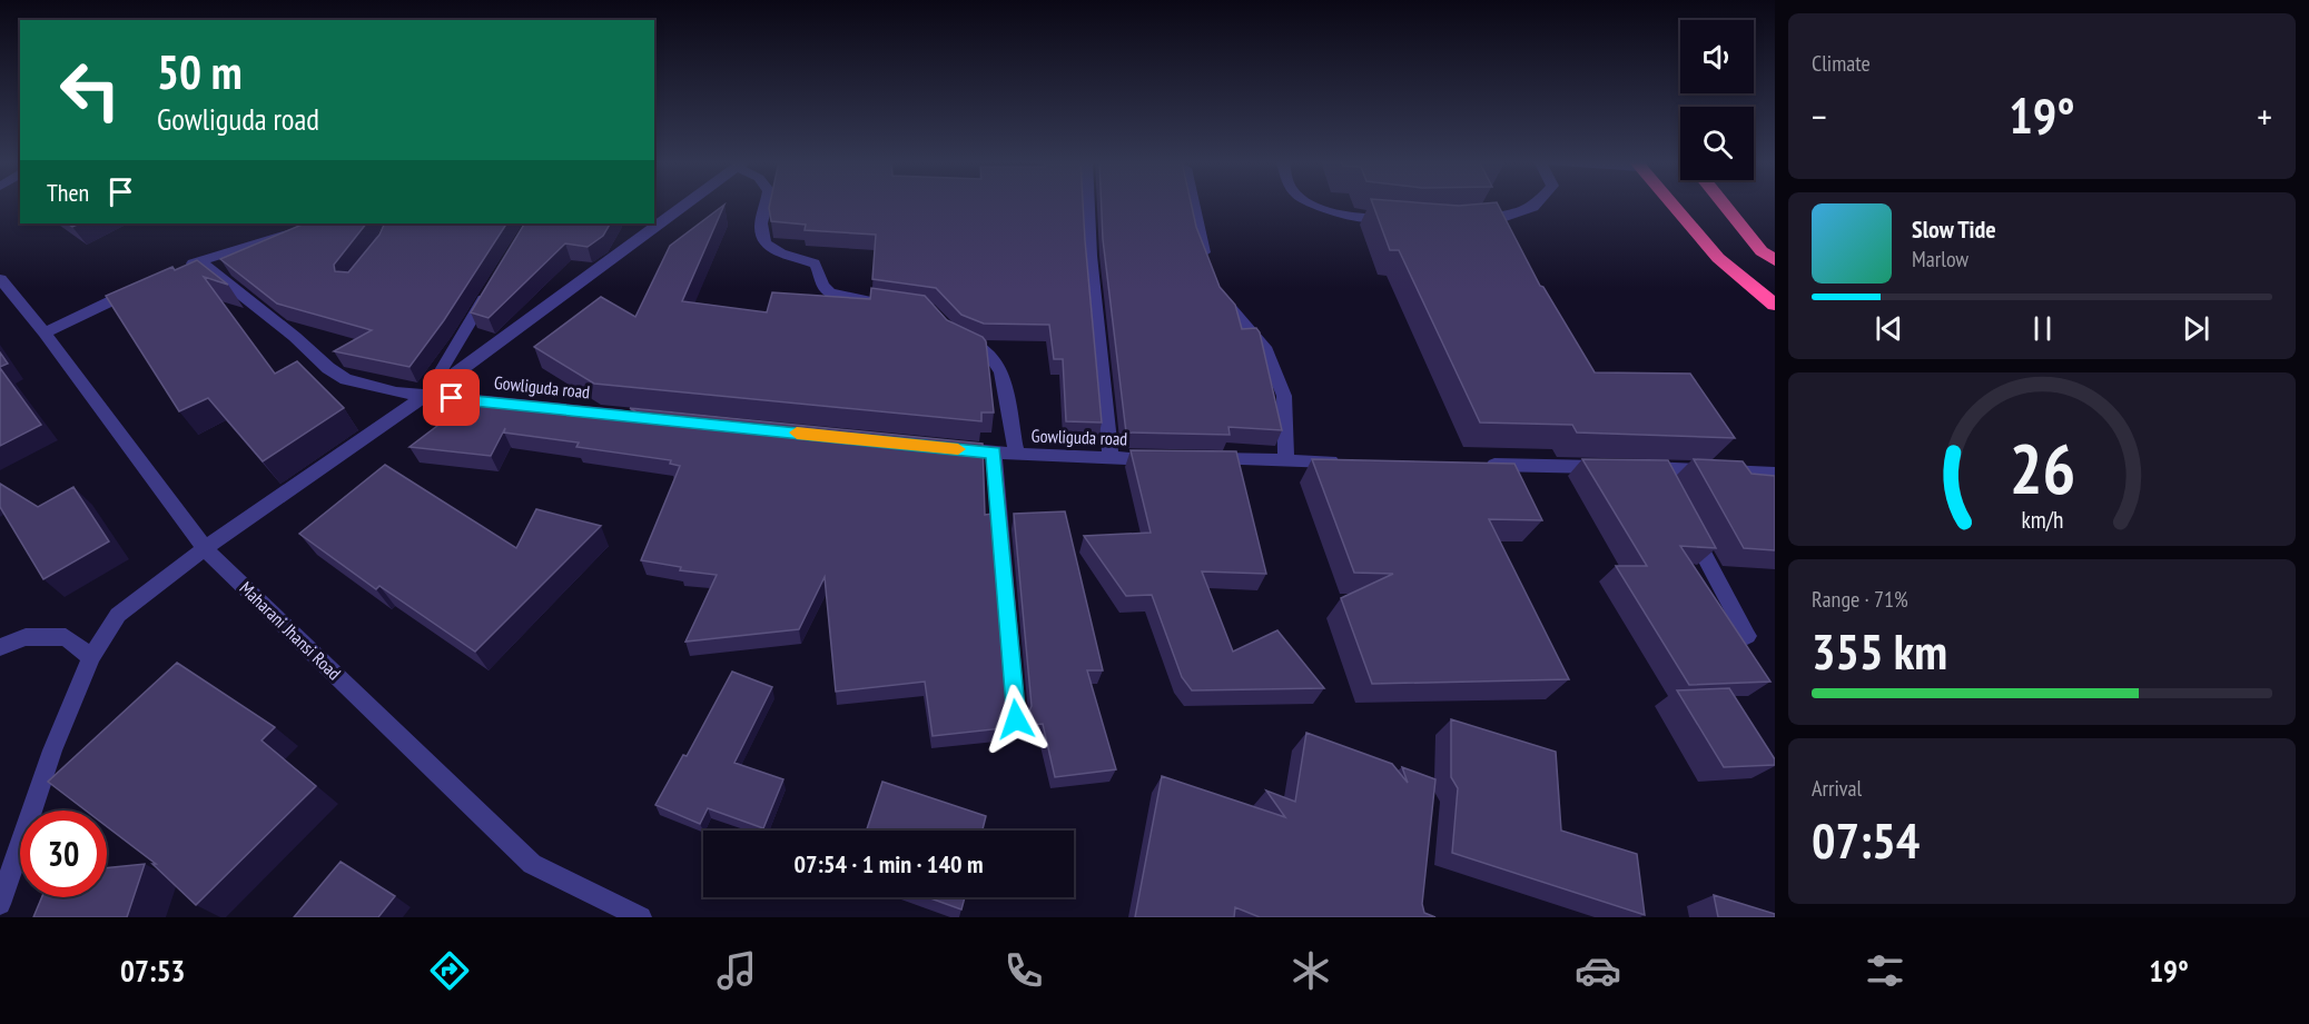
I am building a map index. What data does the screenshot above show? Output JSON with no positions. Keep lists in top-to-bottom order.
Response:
{
  "streets": {
    "street": ["Gowliguda road", "Maharani Jhansi Road"]
  },
  "page": {
    "tile": [
      "Climate",
      ["Range · 71%", "355 km"],
      ["Arrival", "07:54"]
    ],
    "turn": ["50 m", "Gowliguda road"],
    "heat": ["−", "19°", "+"],
    "then": "Then",
    "song": ["Slow Tide", "Marlow"],
    "limit": "30",
    "trip": "07:54 · 1 min · 140 m",
    "tabs": ["07:53", "19°"],
    "gauge": ["26", "km/h"]
  }
}
